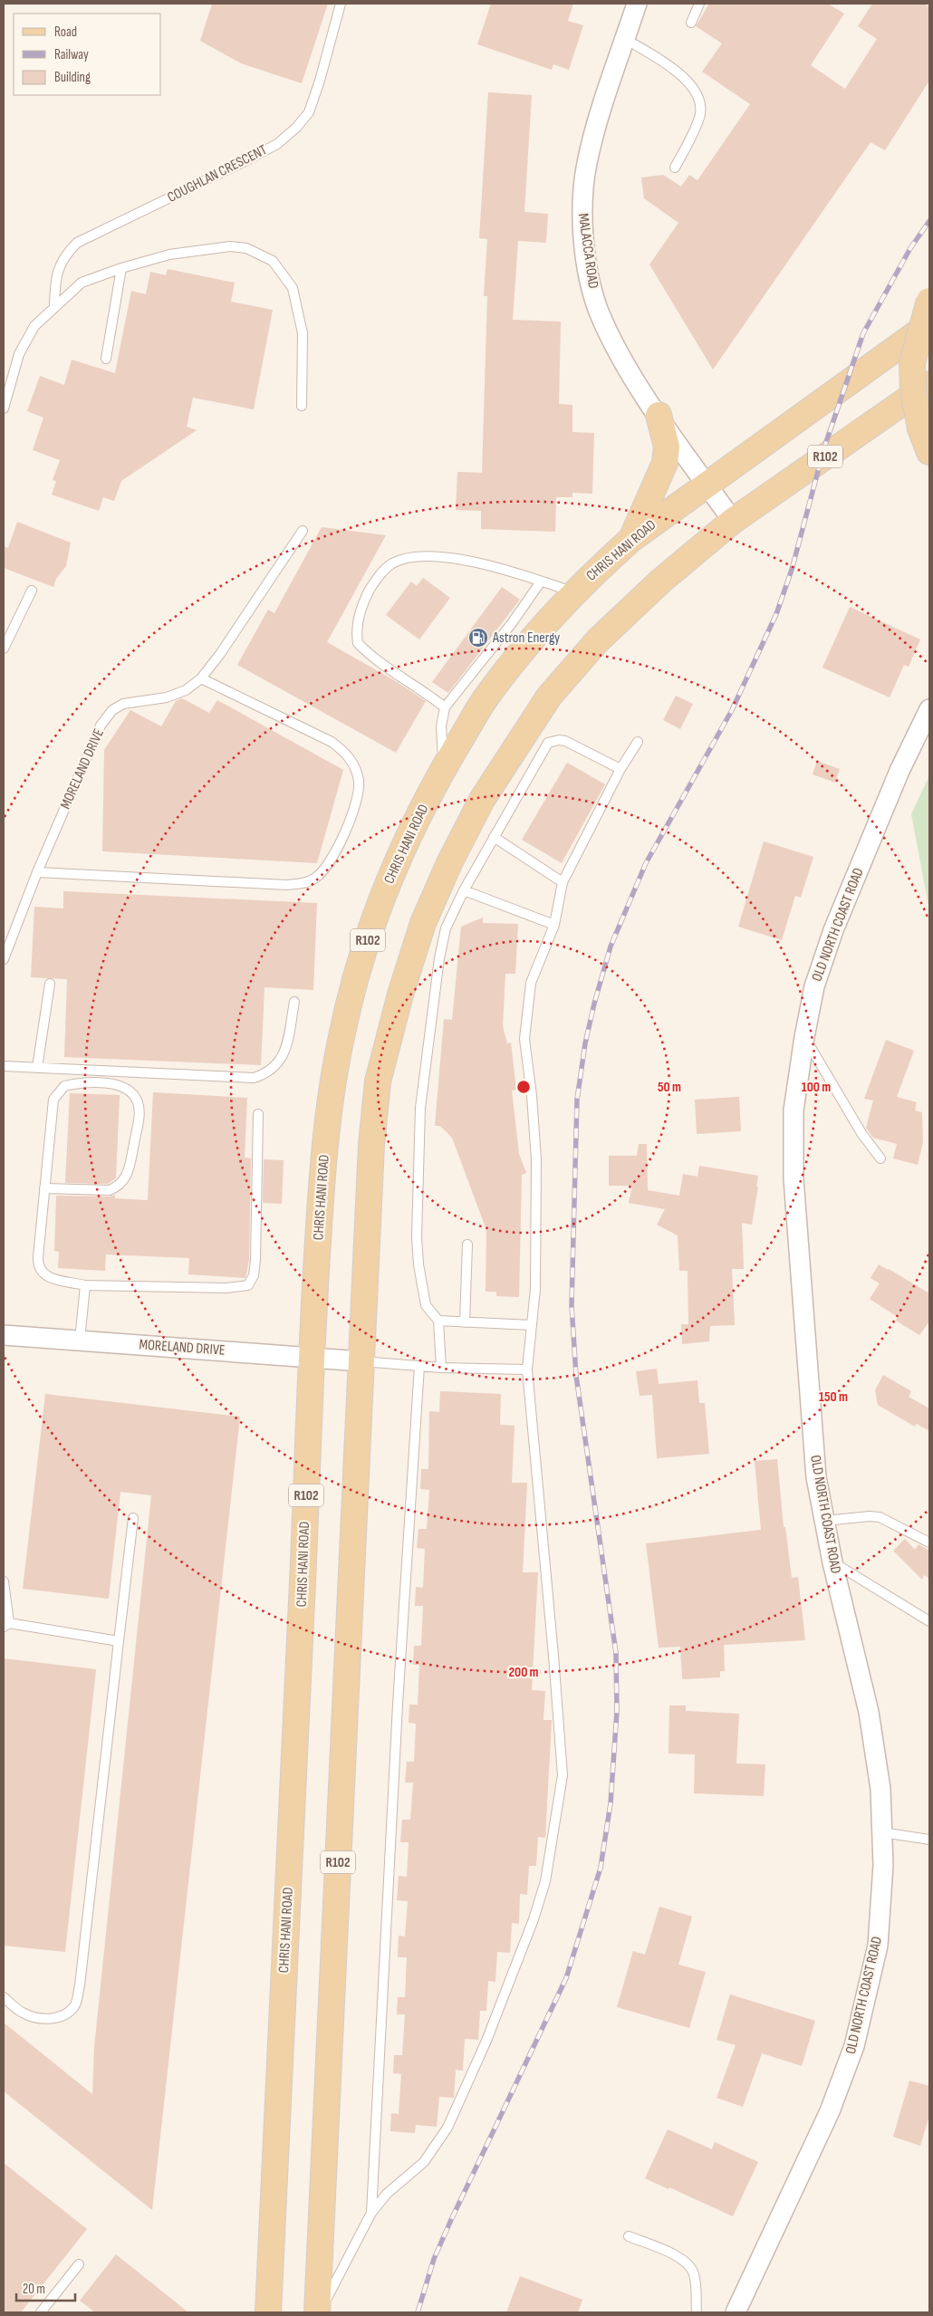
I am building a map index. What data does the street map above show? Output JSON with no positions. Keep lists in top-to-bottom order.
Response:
{
  "streets": {
    "main road": ["R102", "CHRIS HANI ROAD"],
    "street": ["MALACCA ROAD", "MORELAND DRIVE", "OLD NORTH COAST ROAD"],
    "lane": ["COUGHLAN CRESCENT"]
  },
  "crossings": [
    ["MALACCA ROAD", "R102"],
    ["MALACCA ROAD", "CHRIS HANI ROAD"],
    ["R102", "MORELAND DRIVE"],
    ["CHRIS HANI ROAD", "MORELAND DRIVE"]
  ],
  "places": {
    "fuel station": ["Astron Energy"]
  },
  "legend": ["Road", "Railway", "Building"],
  "scale_bar": "20 m",
  "rings": [
    "50 m",
    "100 m",
    "150 m",
    "200 m"
  ]
}
